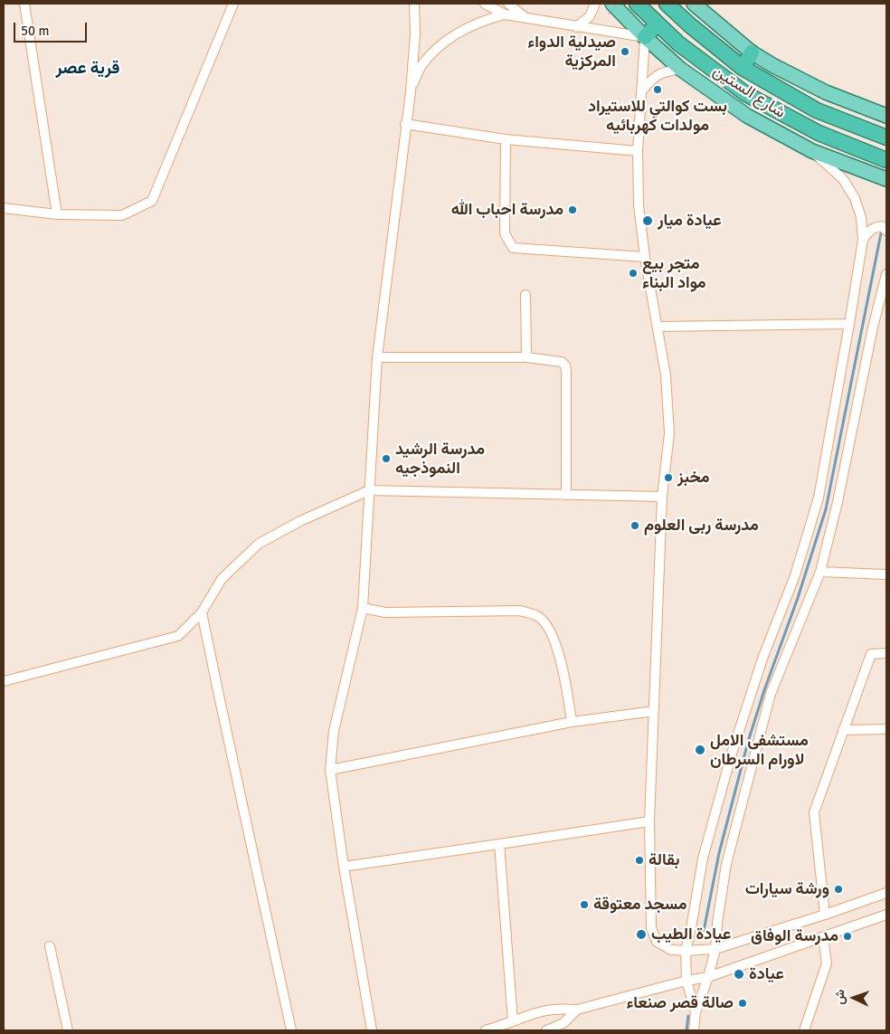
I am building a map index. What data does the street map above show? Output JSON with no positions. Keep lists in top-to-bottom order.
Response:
{
  "streets": {
    "highway": ["شارع الستين"]
  },
  "districts": ["قرية عصر"],
  "places": [
    "صيدلية الدواء المركزية",
    "بست كوالتي للاستيراد مولدات كهربائيه",
    "مدرسة احباب الله",
    "عيادة ميار",
    "متجر بيع مواد البناء",
    "مدرسة الرشيد النموذجيه",
    "مخبز",
    "مدرسة ربى العلوم",
    "مستشفى الامل لاورام السرطان",
    "بقالة",
    "ورشة سيارات",
    "مسجد معتوقة",
    "عيادة الطيب",
    "مدرسة الوفاق",
    "عيادة",
    "صالة قصر صنعاء"
  ],
  "scale_bar": "50 m",
  "north": "left"
}
